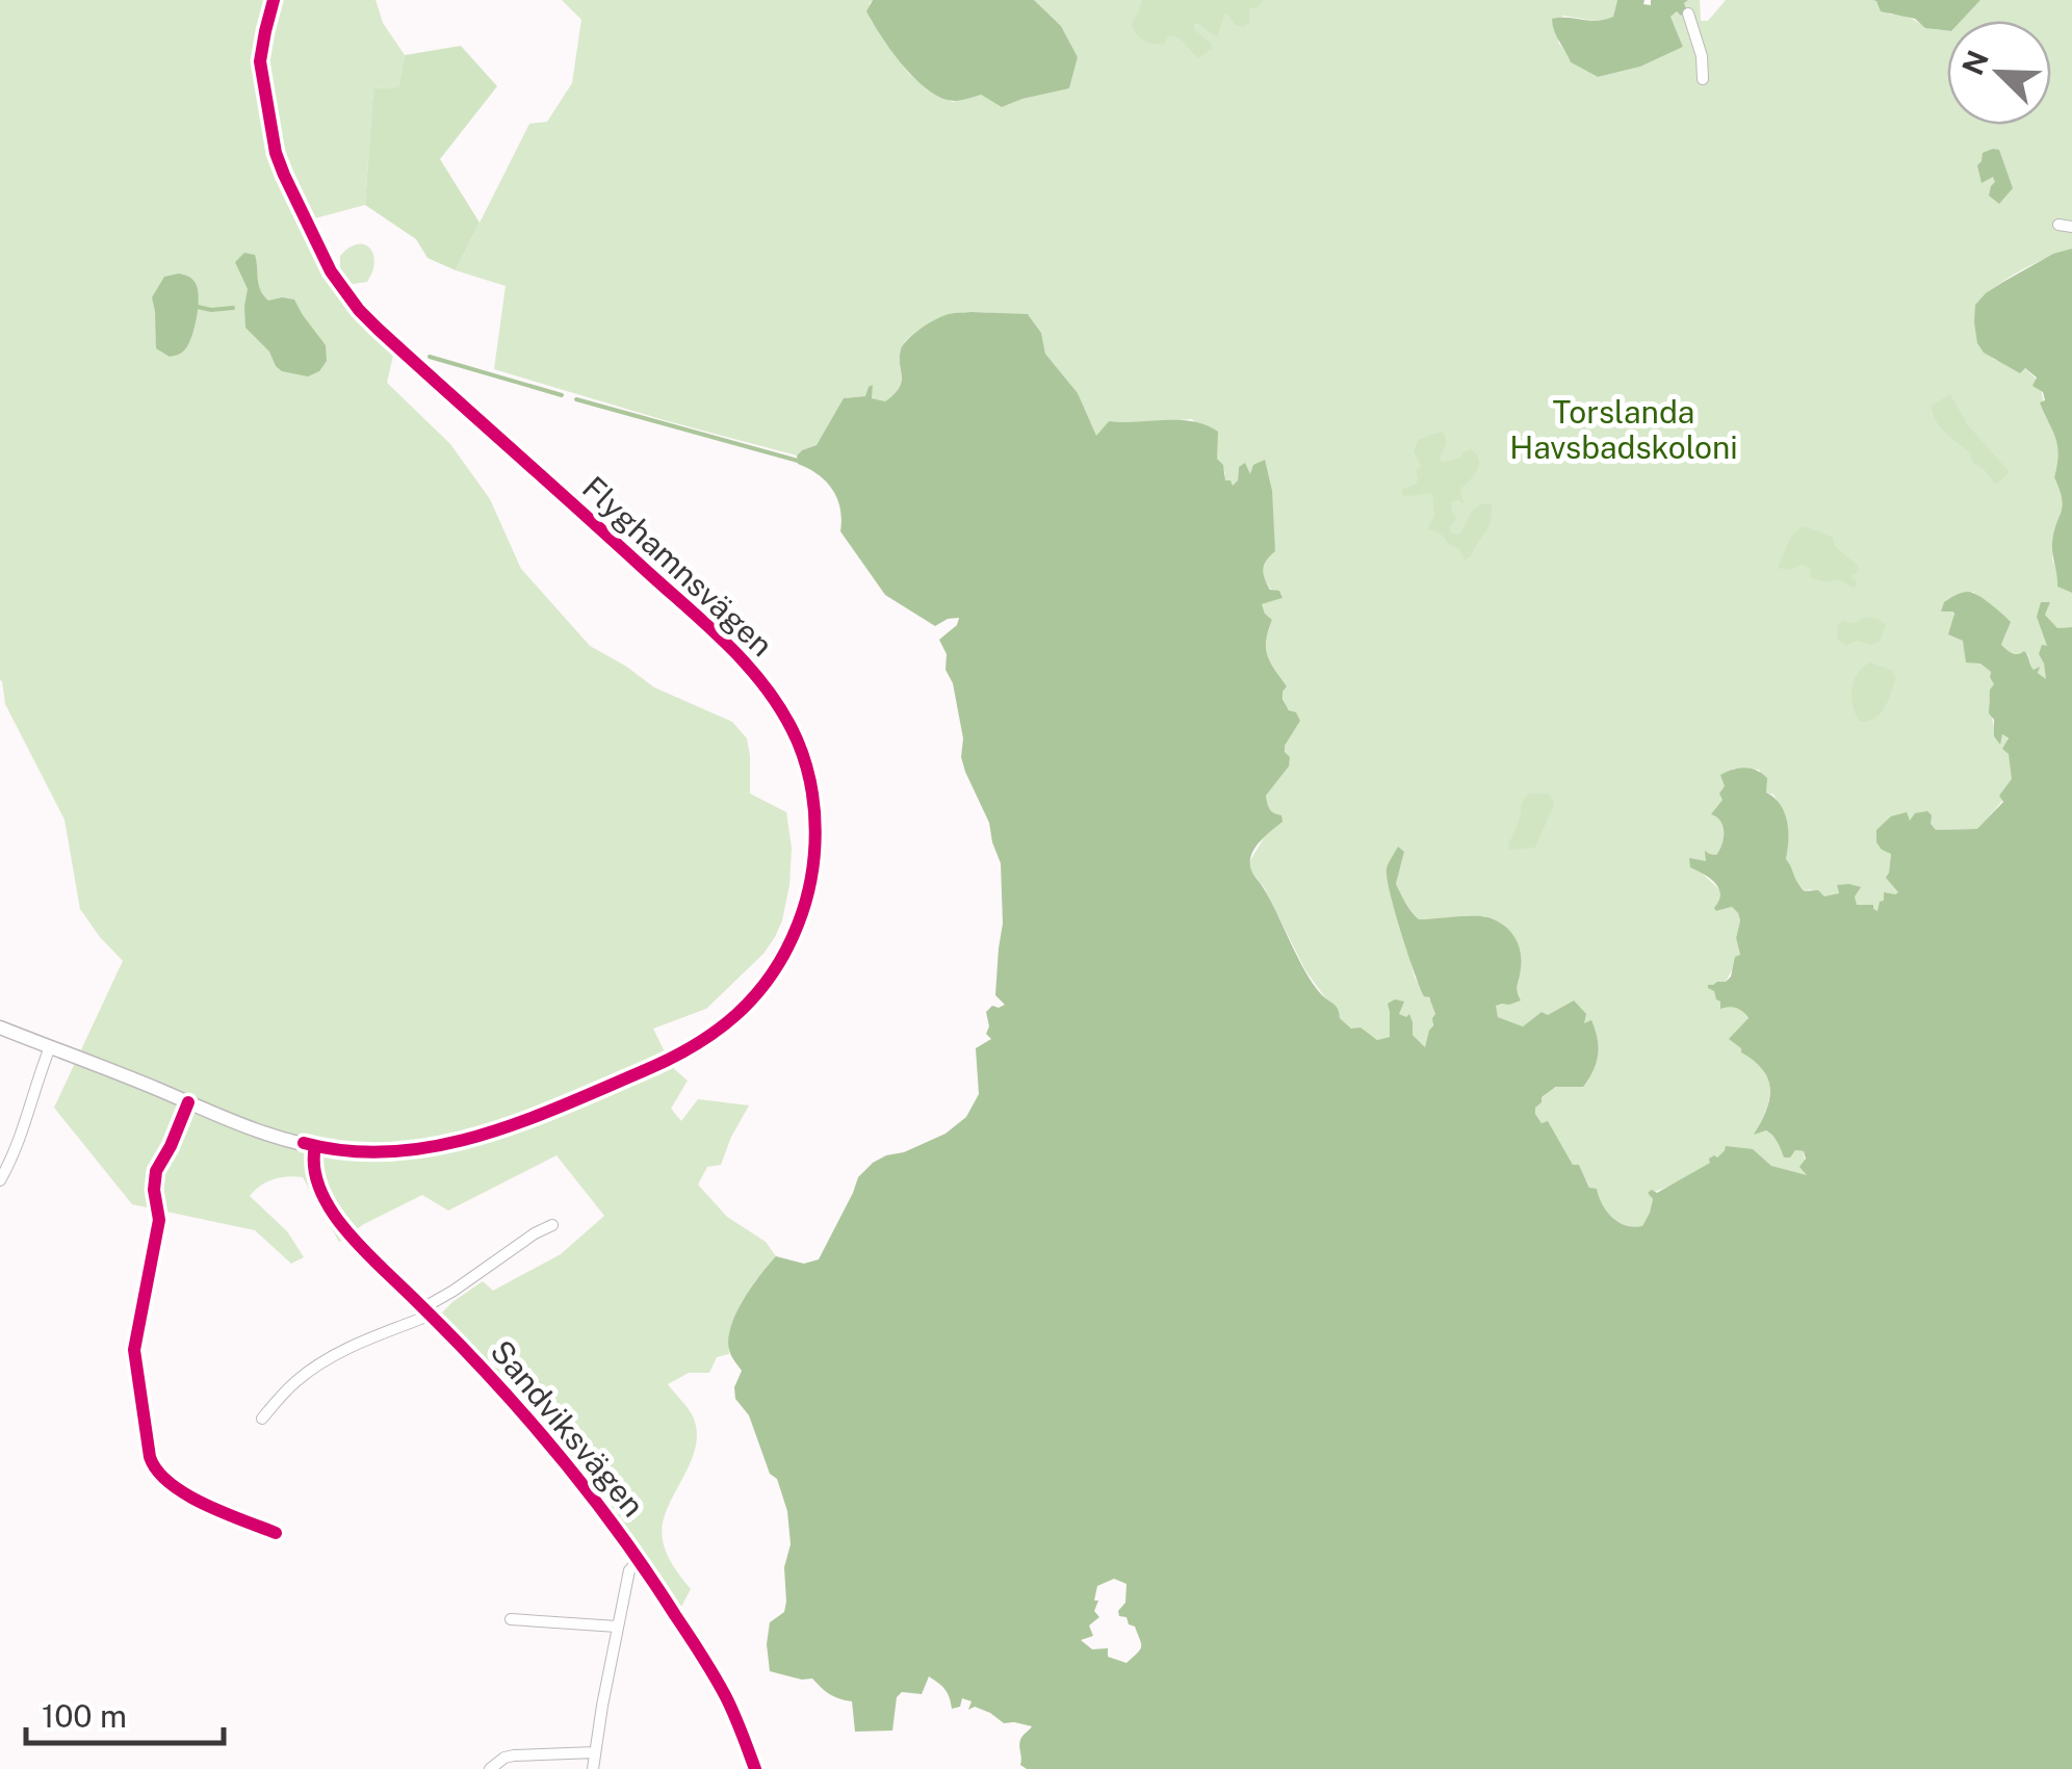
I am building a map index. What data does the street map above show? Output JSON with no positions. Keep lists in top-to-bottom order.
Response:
{
  "streets": {
    "street": ["Flyghamnsvägen", "Sandviksvägen"]
  },
  "crossings": [
    ["Flyghamnsvägen", "Sandviksvägen"]
  ],
  "parks": ["Torslanda Havsbadskoloni"],
  "scale_bar": "100 m",
  "north": "top left"
}
